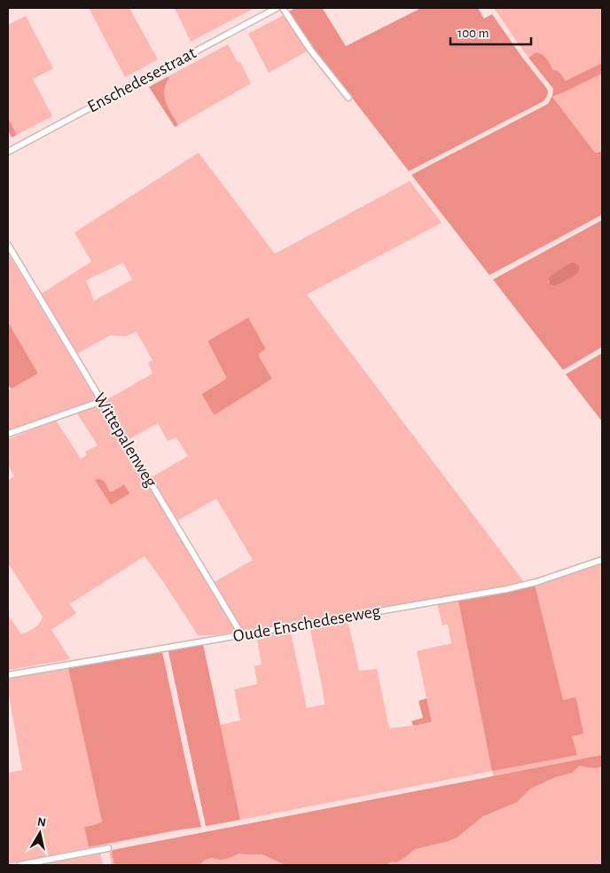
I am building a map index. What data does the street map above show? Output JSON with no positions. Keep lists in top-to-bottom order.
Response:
{
  "streets": {
    "street": ["Enschedesestraat", "Wittepalenweg", "Oude Enschedeseweg"]
  },
  "crossings": [
    ["Wittepalenweg", "Oude Enschedeseweg"]
  ],
  "scale_bar": "100 m",
  "north": "top"
}
